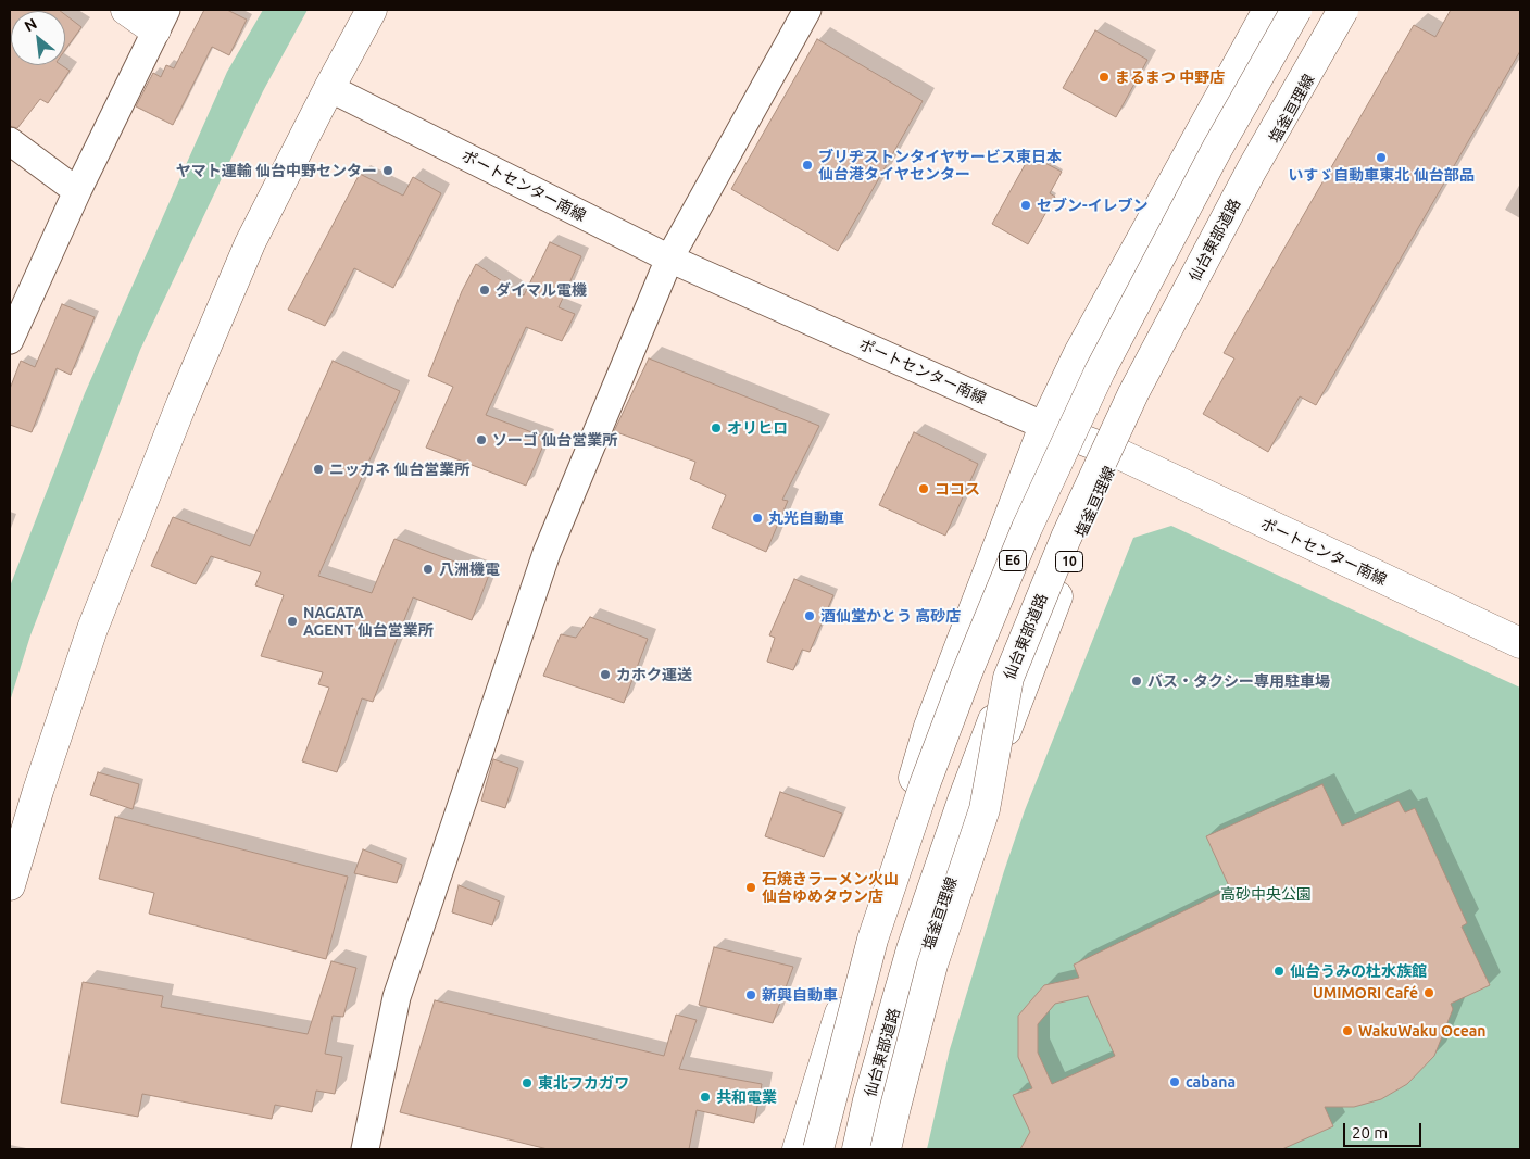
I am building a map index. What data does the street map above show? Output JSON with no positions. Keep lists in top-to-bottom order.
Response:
{
  "streets": {
    "main road": [
      "塩釜亘理線",
      "ポートセンター南線",
      "仙台東部道路",
      "E6",
      "10"
    ]
  },
  "crossings": [
    ["塩釜亘理線", "ポートセンター南線"]
  ],
  "parks": ["高砂中央公園"],
  "places": [
    "まるまつ 中野店",
    "いすゞ自動車東北 仙台部品",
    "ブリヂストンタイヤサービス東日本 仙台港タイヤセンター",
    "ヤマト運輸 仙台中野センター",
    "セブン-イレブン",
    "ダイマル電機",
    "オリヒロ",
    "ソーゴ 仙台営業所",
    "ニッカネ 仙台営業所",
    "ココス",
    "丸光自動車",
    "八洲機電",
    "酒仙堂かとう 高砂店",
    "NAGATA AGENT 仙台営業所",
    "カホク運送",
    "バス・タクシー専用駐車場",
    "石焼きラーメン火山 仙台ゆめタウン店",
    "仙台うみの杜水族館",
    "UMIMORI Café",
    "新興自動車",
    "WakuWaku Ocean",
    "cabana",
    "東北フカガワ",
    "共和電業"
  ],
  "scale_bar": "20 m",
  "north": "top left"
}
